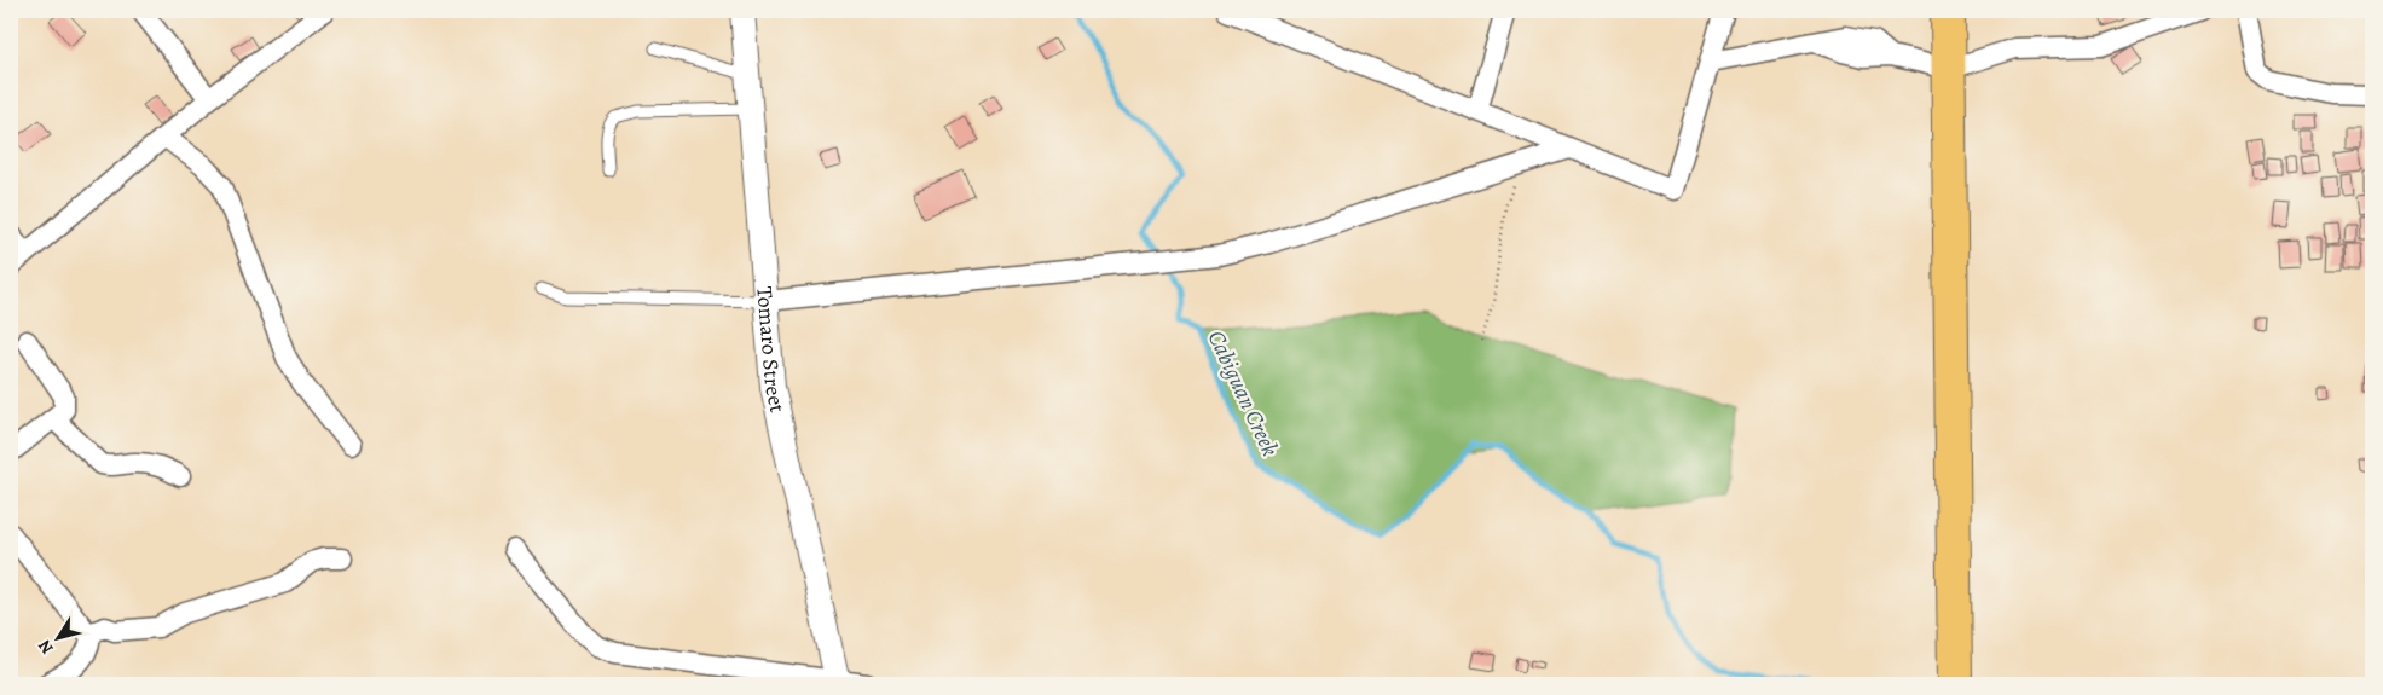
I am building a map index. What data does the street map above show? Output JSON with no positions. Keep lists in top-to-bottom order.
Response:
{
  "streets": {
    "street": ["Tomaro Street"]
  },
  "water": ["Cabiguan Creek"],
  "north": "bottom left"
}
